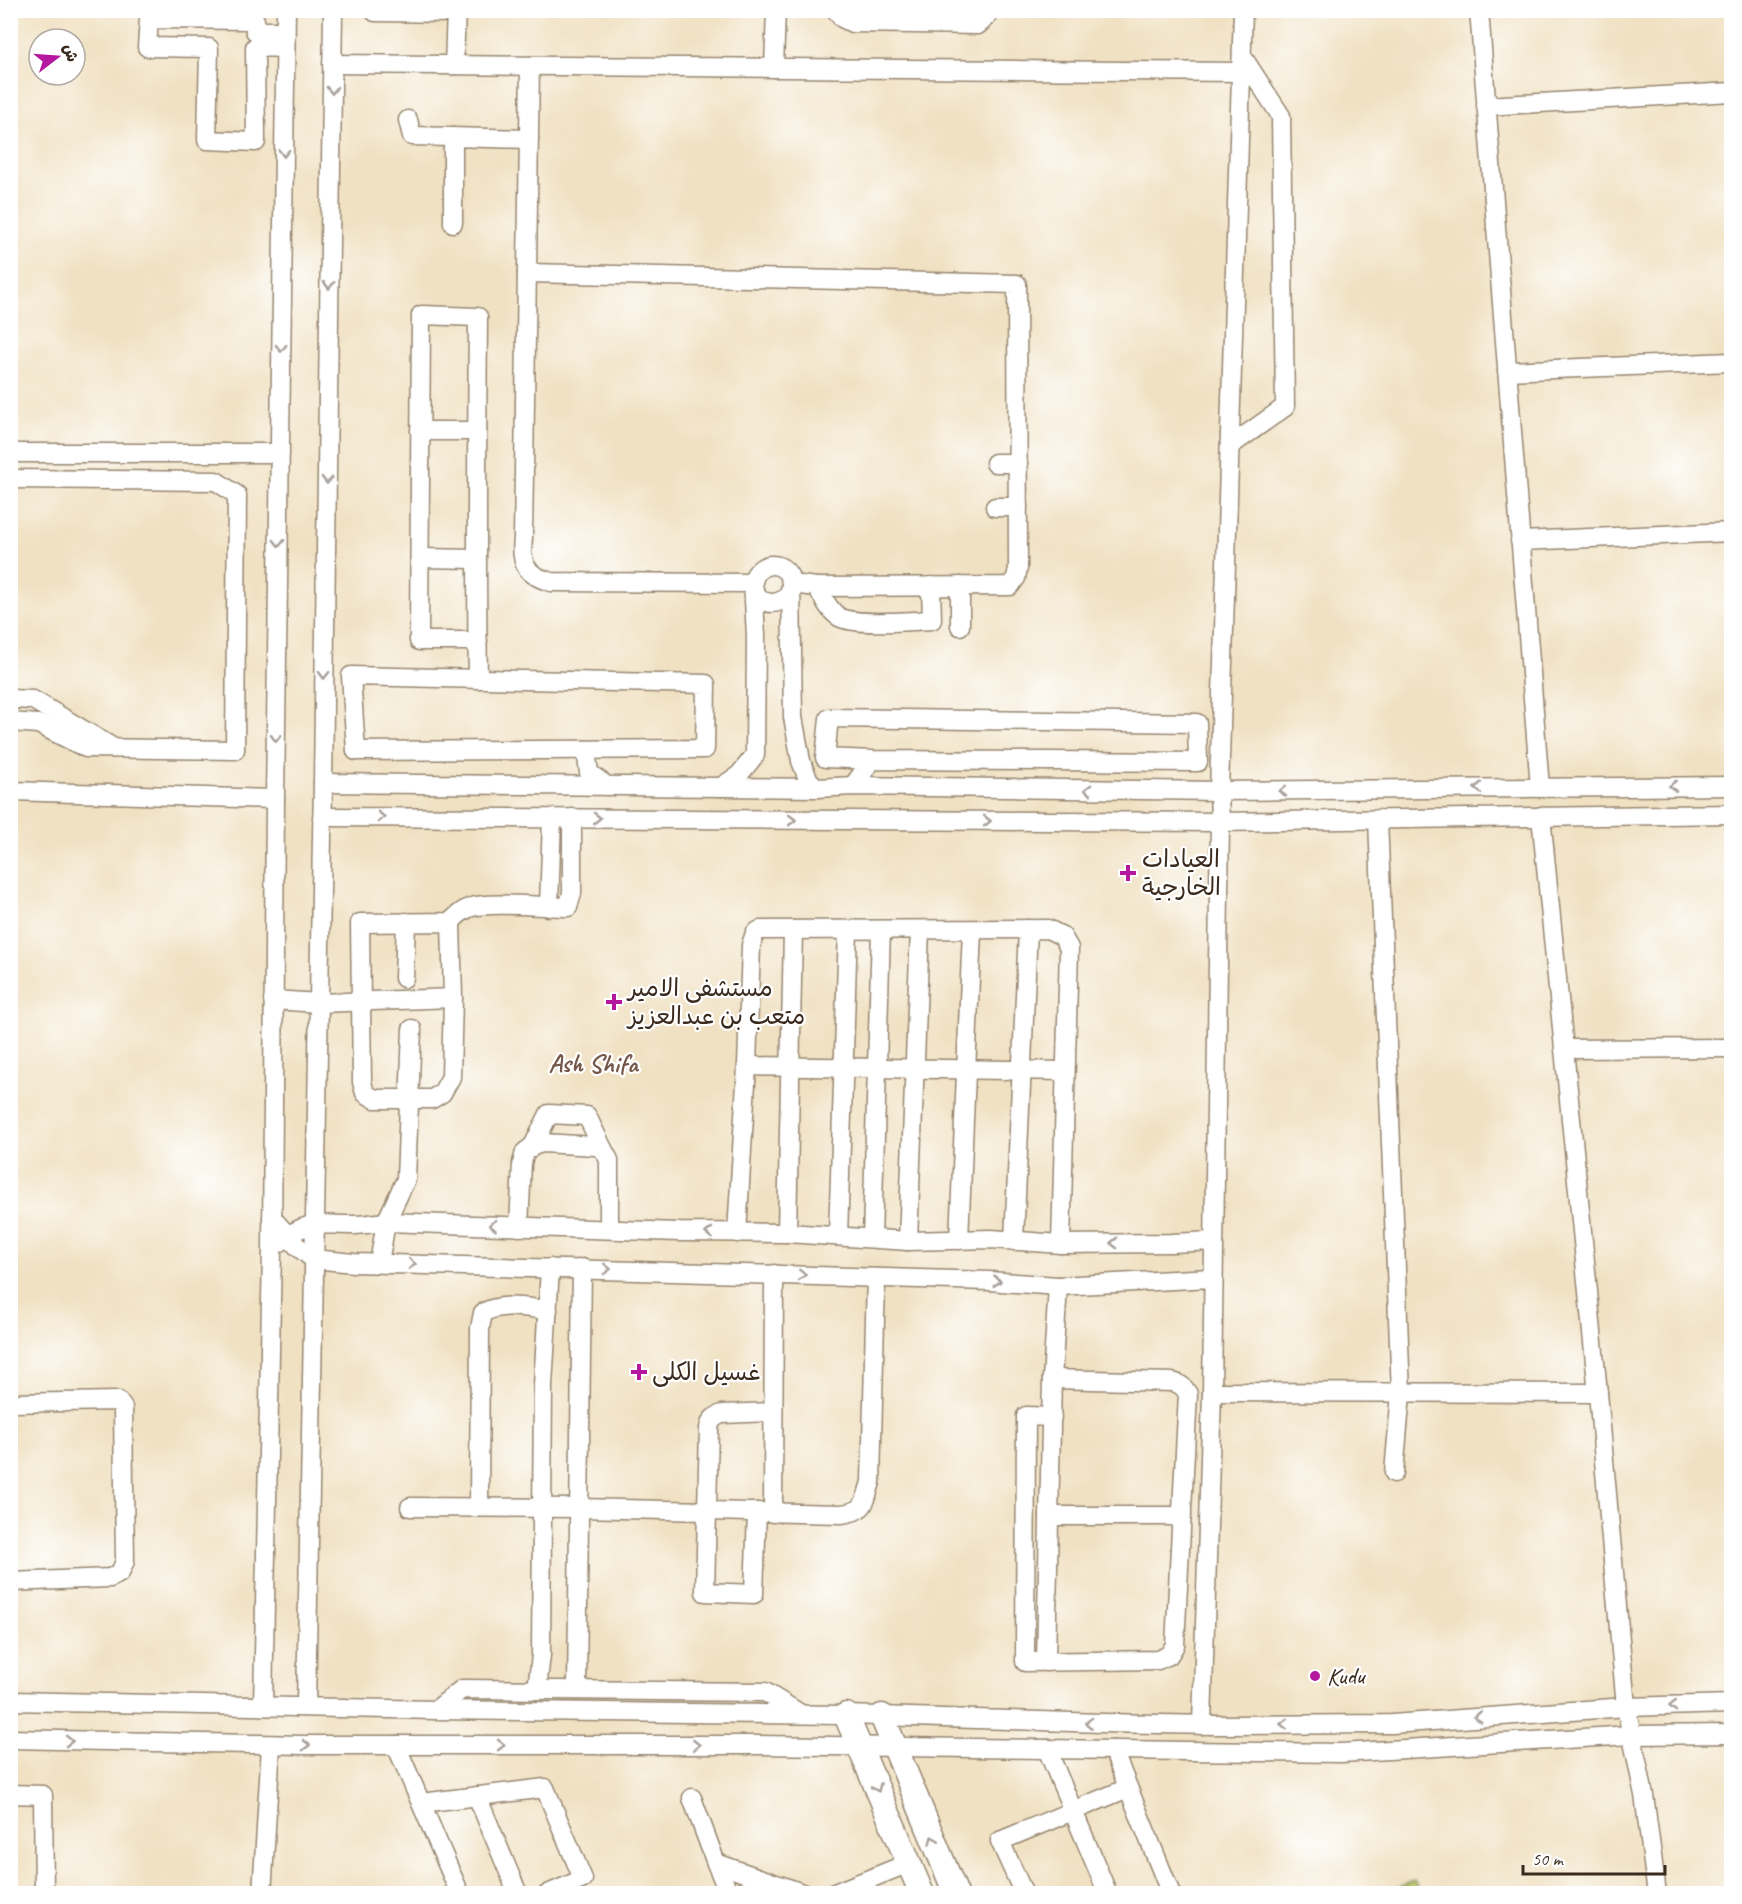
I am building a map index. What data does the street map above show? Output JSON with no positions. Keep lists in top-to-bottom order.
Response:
{
  "districts": ["Ash Shifa"],
  "places": {
    "health": ["العيادات الخارجية", "مستشفى الامير متعب بن عبدالعزيز", "غسيل الكلى"],
    "other": ["Kudu"]
  },
  "scale_bar": "50 m",
  "north": "right"
}
